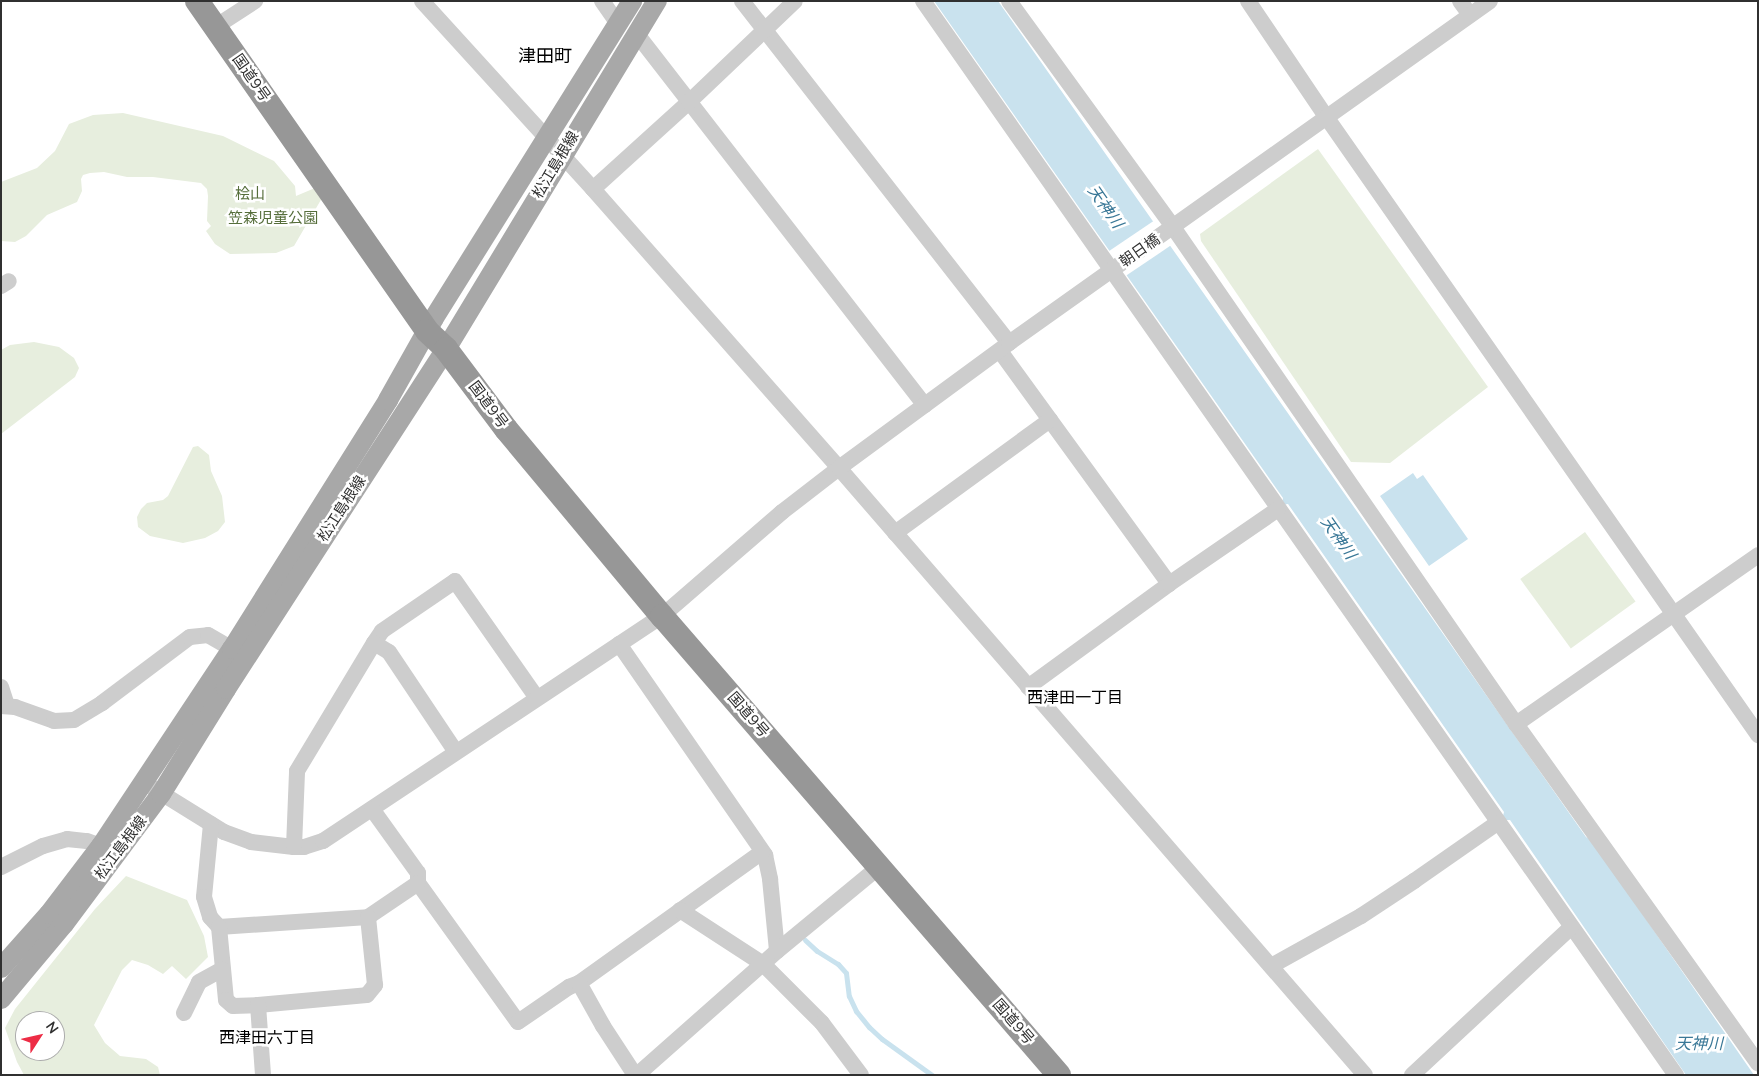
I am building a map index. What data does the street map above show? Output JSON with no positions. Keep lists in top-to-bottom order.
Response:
{
  "streets": {
    "highway": ["国道9号"],
    "main road": ["松江島根線"],
    "street": ["朝日橋"]
  },
  "crossings": [
    ["国道9号", "松江島根線"],
    ["国道9号", "朝日橋"],
    ["松江島根線", "朝日橋"]
  ],
  "districts": ["津田町", "西津田一丁目", "西津田六丁目"],
  "water": ["天神川"],
  "parks": ["桧山", "笠森児童公園"],
  "north": "top right"
}
